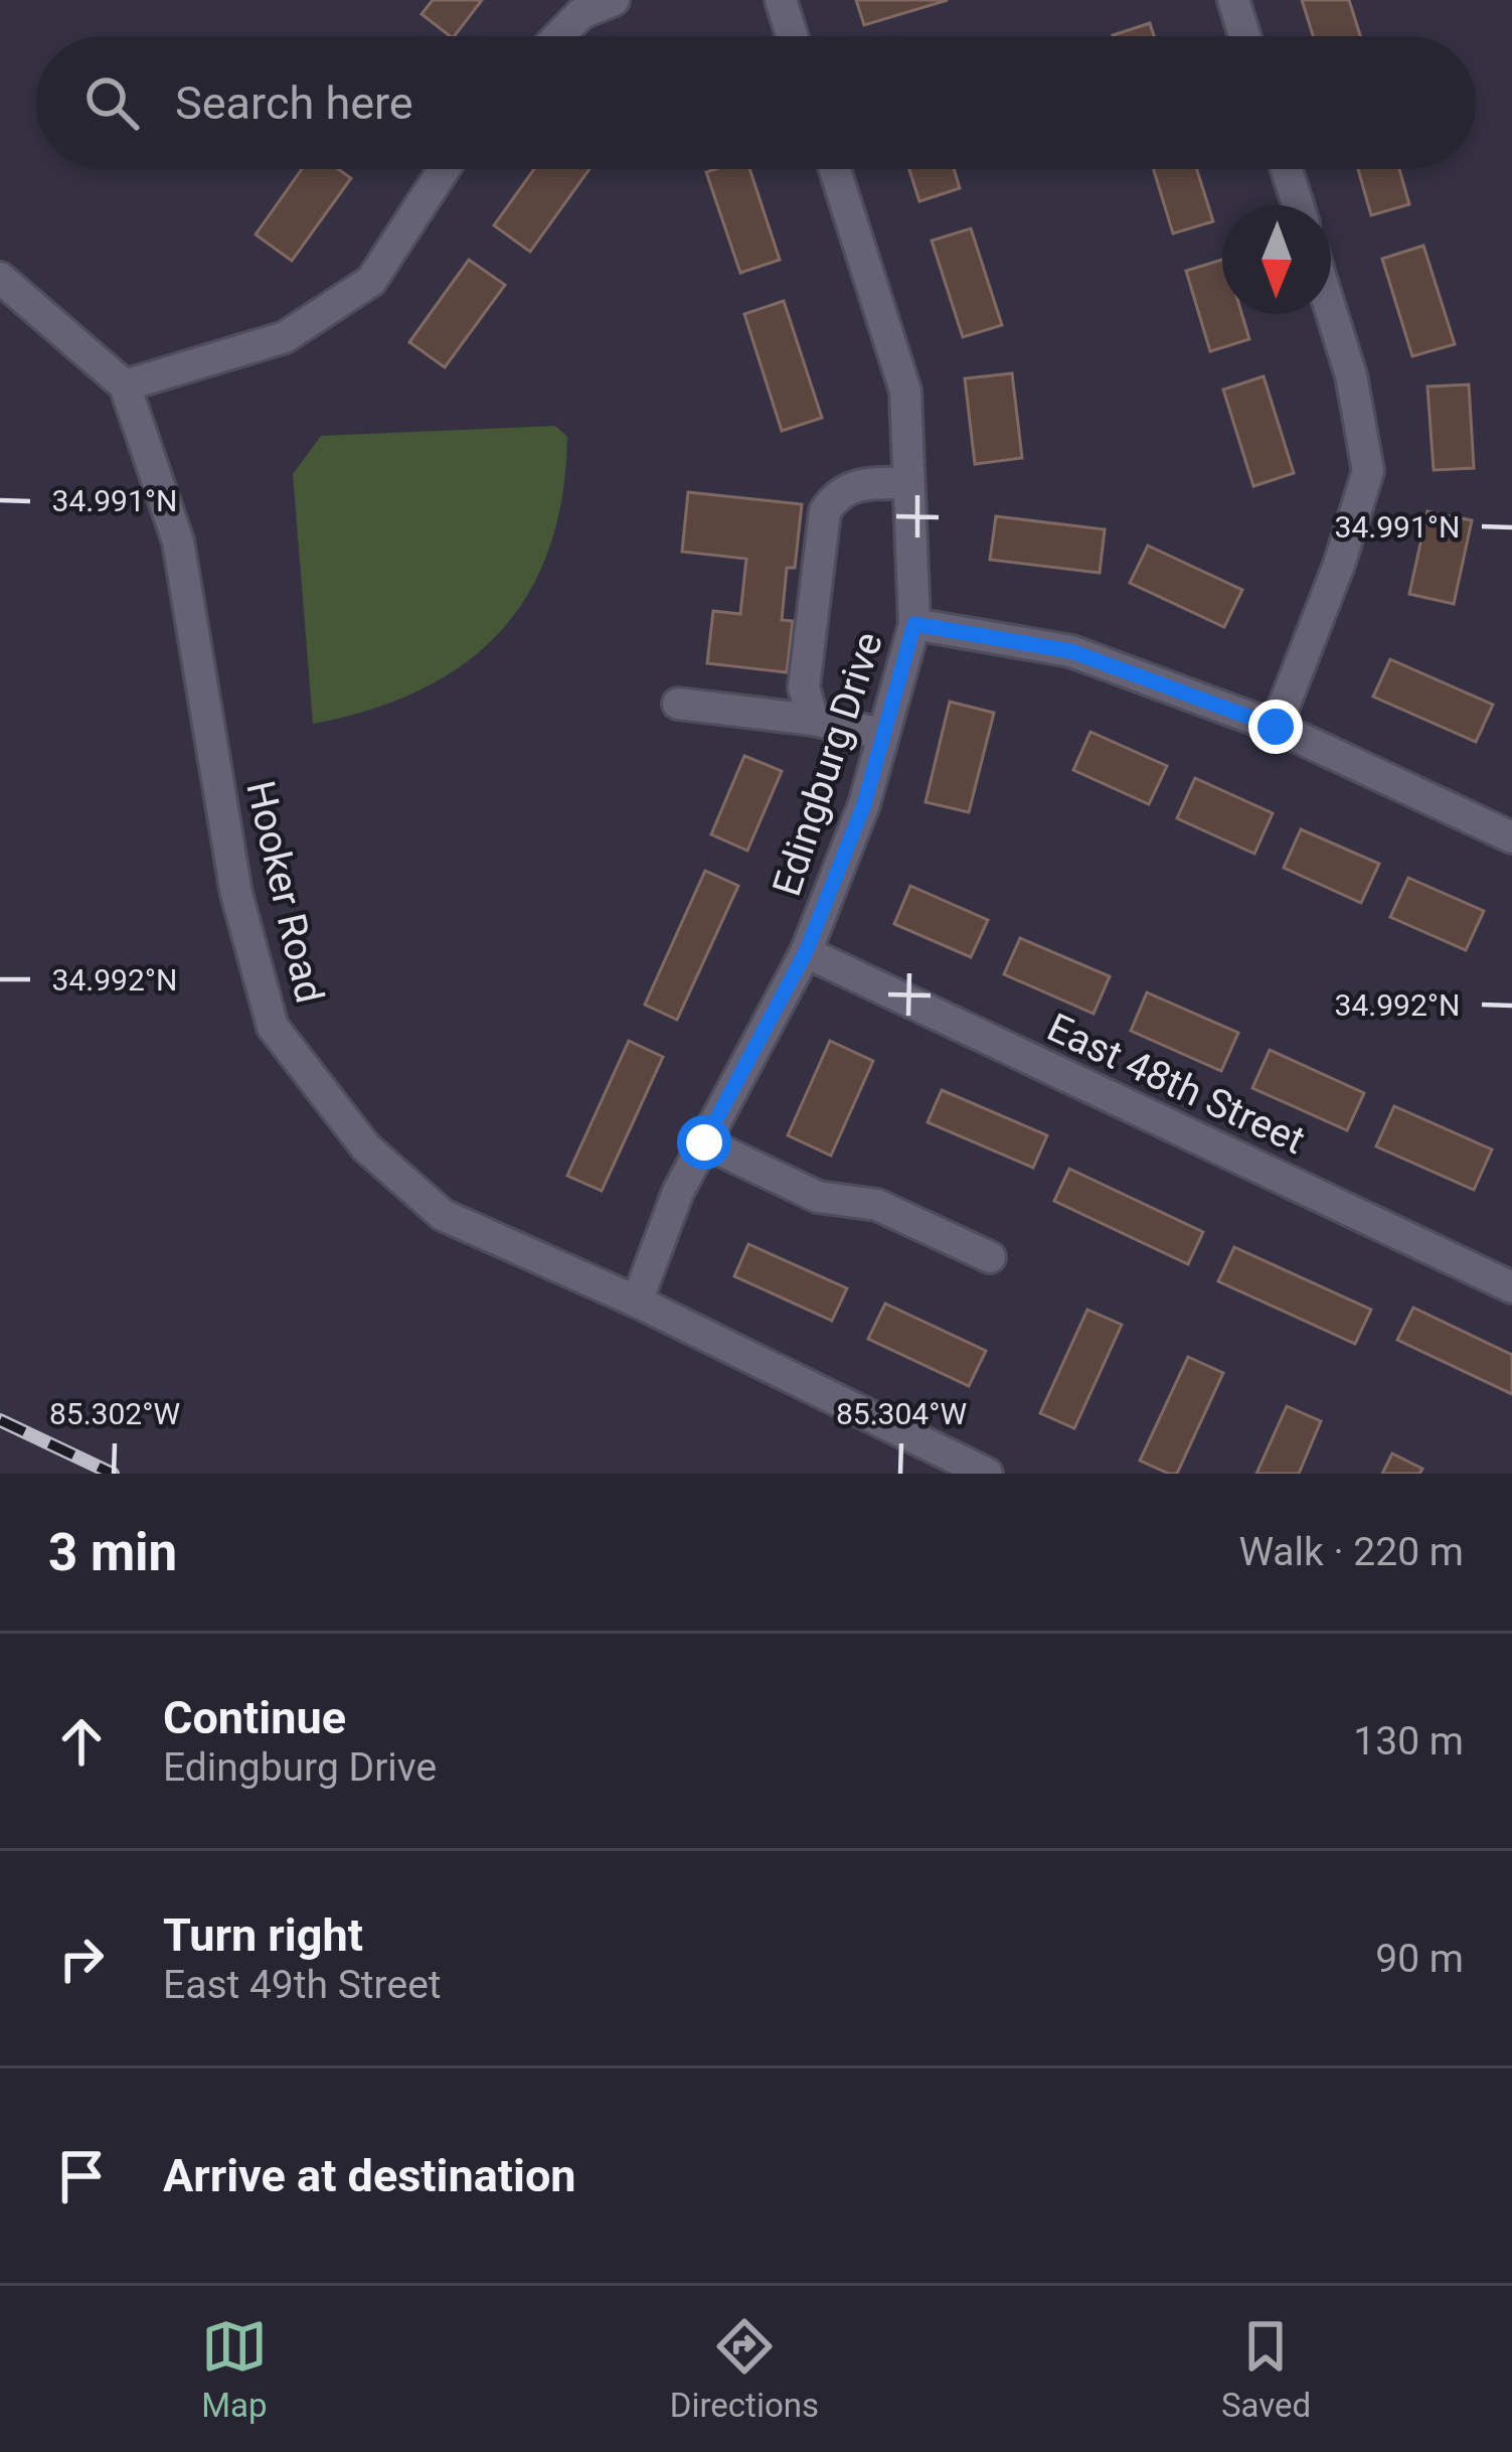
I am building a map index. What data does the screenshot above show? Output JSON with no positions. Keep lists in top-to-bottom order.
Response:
{
  "streets": {
    "street": ["Edingburg Drive", "Hooker Road", "East 48th Street"]
  },
  "crossings": [
    ["Edingburg Drive", "Hooker Road"],
    ["Edingburg Drive", "East 48th Street"]
  ],
  "north": "bottom",
  "page": {
    "search": "Search here",
    "heading": ["3 min", "Walk · 220 m"],
    "list": [
      ["Continue", "Edingburg Drive", "130 m"],
      ["Turn right", "East 49th Street", "90 m"],
      "Arrive at destination"
    ],
    "nav": ["Map", "Directions", "Saved"]
  },
  "coordinates": [
    "34.991°N",
    "34.992°N",
    "85.302°W",
    "85.304°W"
  ]
}
